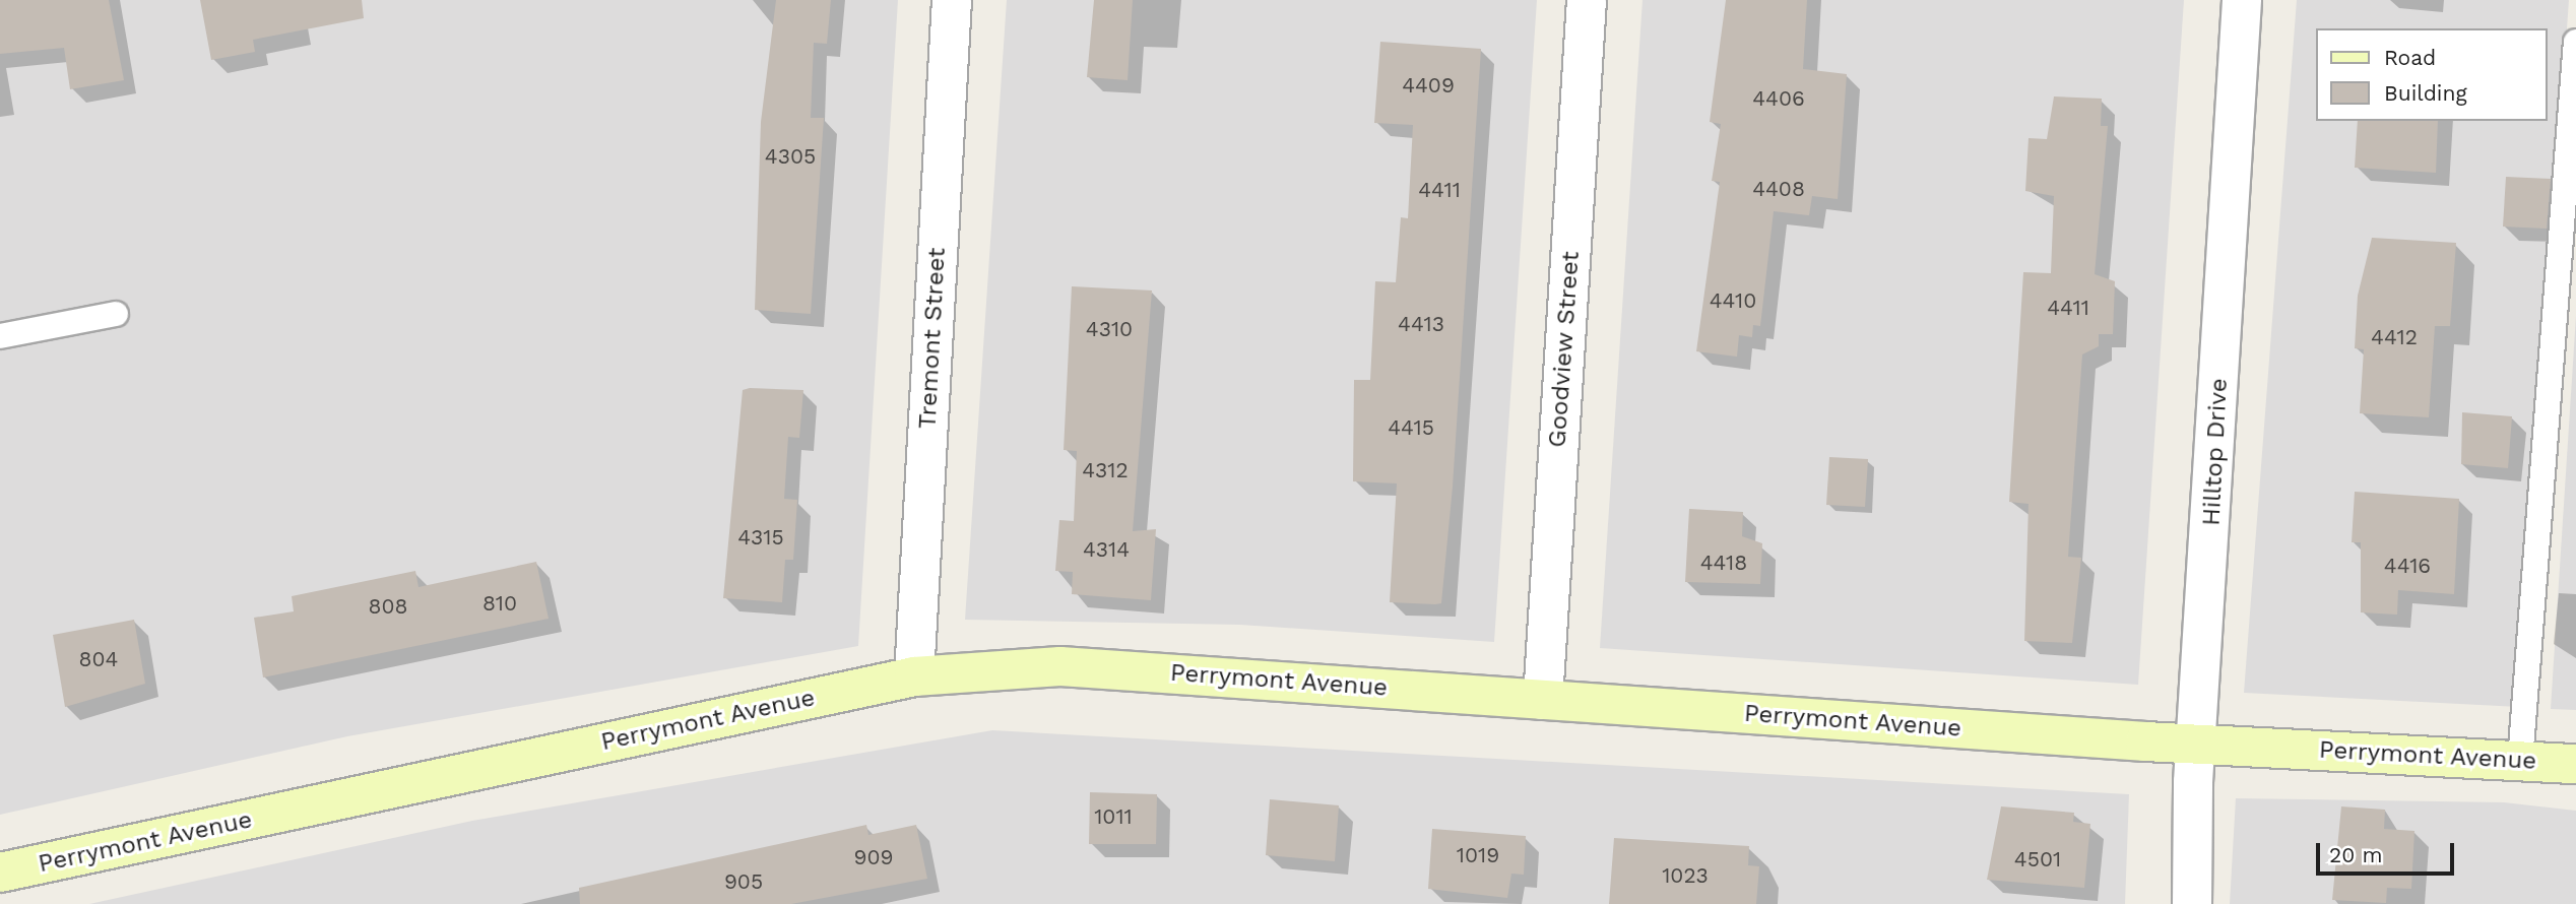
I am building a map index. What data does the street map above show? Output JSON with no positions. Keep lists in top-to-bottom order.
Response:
{
  "streets": {
    "street": [
      "Tremont Street",
      "Goodview Street",
      "Hilltop Drive",
      "Perrymont Avenue"
    ]
  },
  "crossings": [
    ["Tremont Street", "Perrymont Avenue"],
    ["Goodview Street", "Perrymont Avenue"],
    ["Hilltop Drive", "Perrymont Avenue"]
  ],
  "house_numbers": [
    "4409",
    "4406",
    "4305",
    "4408",
    "4411",
    "4410",
    "4411",
    "4413",
    "4310",
    "4412",
    "4415",
    "4312",
    "4315",
    "4314",
    "4418",
    "4416",
    "810",
    "808",
    "804",
    "1011",
    "1019",
    "909",
    "4501",
    "1023",
    "905"
  ],
  "legend": ["Road", "Building"],
  "scale_bar": "20 m"
}
